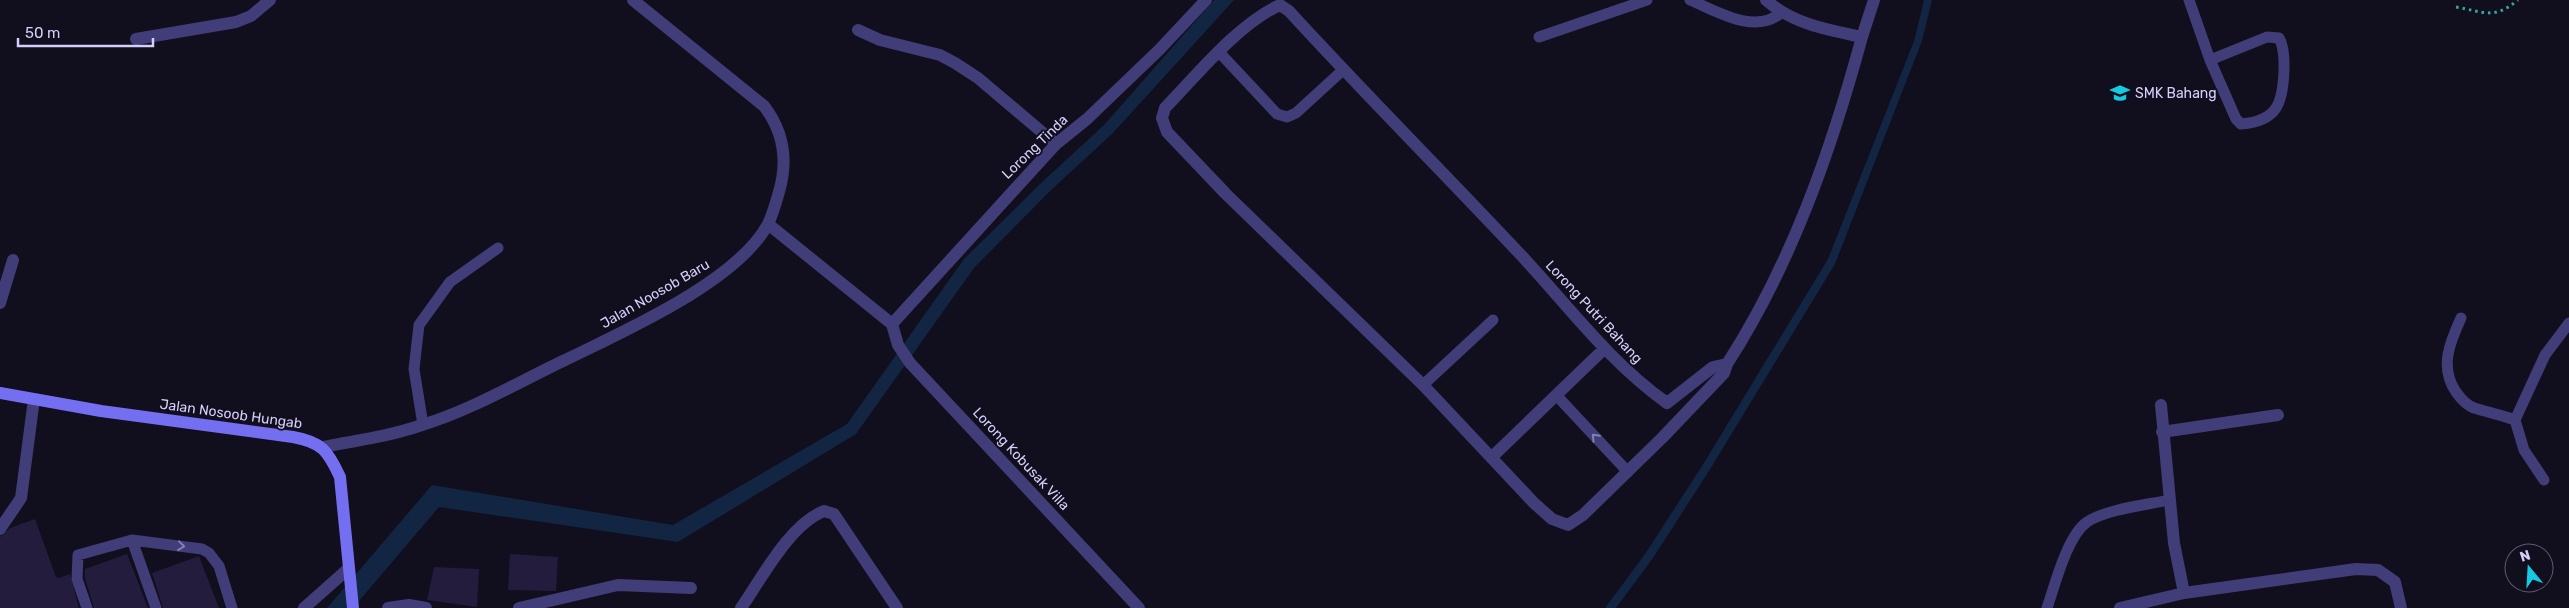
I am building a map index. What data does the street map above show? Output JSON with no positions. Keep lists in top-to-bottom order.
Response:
{
  "streets": {
    "main road": ["Jalan Nosoob Hungab"],
    "street": [
      "Lorong Tinda",
      "Jalan Noosob Baru",
      "Lorong Putri Bahang",
      "Lorong Kobusak Villa"
    ]
  },
  "crossings": [
    ["Lorong Tinda", "Lorong Kobusak Villa"],
    ["Jalan Noosob Baru", "Jalan Nosoob Hungab"]
  ],
  "places": {
    "school or university": ["SMK Bahang"]
  },
  "scale_bar": "50 m",
  "north": "top"
}
